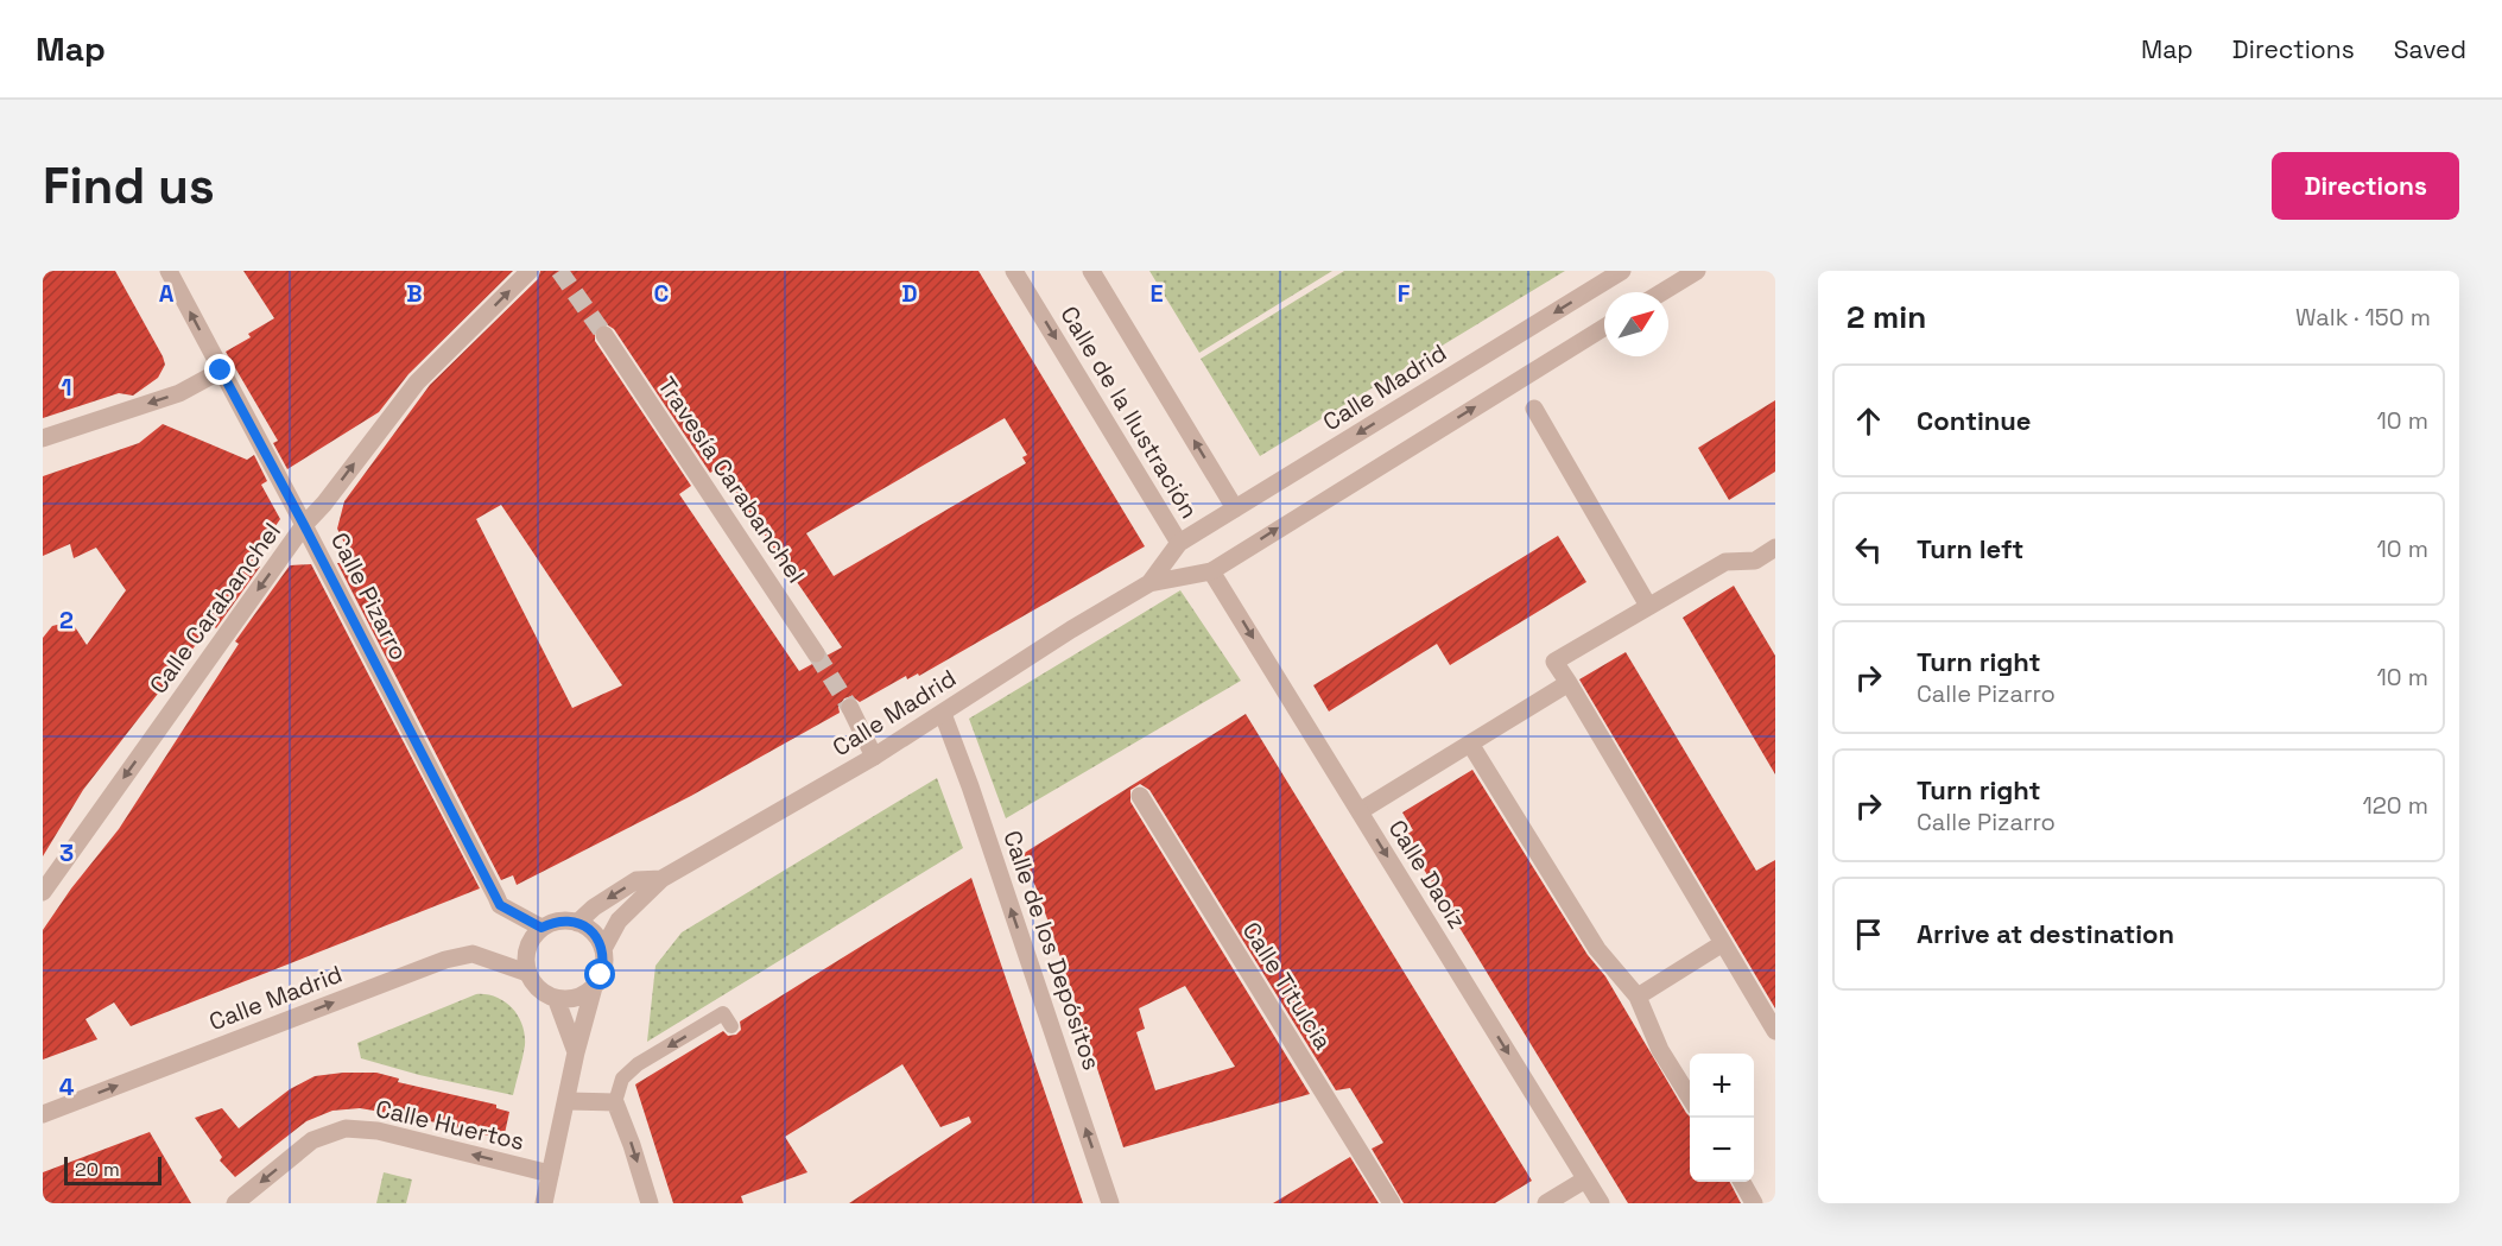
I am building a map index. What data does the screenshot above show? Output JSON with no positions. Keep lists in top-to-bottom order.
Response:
{
  "streets": {
    "street": [
      "Calle Madrid",
      "Calle de la Ilustración",
      "Travesía Carabanchel",
      "Calle Pizarro",
      "Calle Carabanchel",
      "Calle Daoíz",
      "Calle de los Depósitos",
      "Calle Titulcia",
      "Calle Huertos"
    ]
  },
  "crossings": [
    ["Calle Madrid", "Calle de la Ilustración"],
    ["Calle Madrid", "Calle Pizarro"],
    ["Calle Madrid", "Calle Daoíz"],
    ["Calle Madrid", "Calle de los Depósitos"],
    ["Calle Pizarro", "Calle Carabanchel"]
  ],
  "one_way": ["Calle de los Depósitos", "Calle Huertos"],
  "scale_bar": "20 m",
  "north": "top right",
  "page": {
    "header": "Map",
    "nav": ["Map", "Directions", "Saved"],
    "buttons": "Directions",
    "title": "Find us",
    "heading": ["2 min", "Walk · 150 m"],
    "list": [
      ["Continue", "10 m"],
      ["Turn left", "10 m"],
      ["Turn right", "Calle Pizarro", "10 m"],
      ["Turn right", "Calle Pizarro", "120 m"],
      "Arrive at destination"
    ],
    "map_buttons": ["+", "−"],
    "scale": "20 m"
  },
  "grid": {
    "columns": [
      "A",
      "B",
      "C",
      "D",
      "E",
      "F"
    ],
    "rows": [
      "1",
      "2",
      "3",
      "4"
    ]
  }
}
